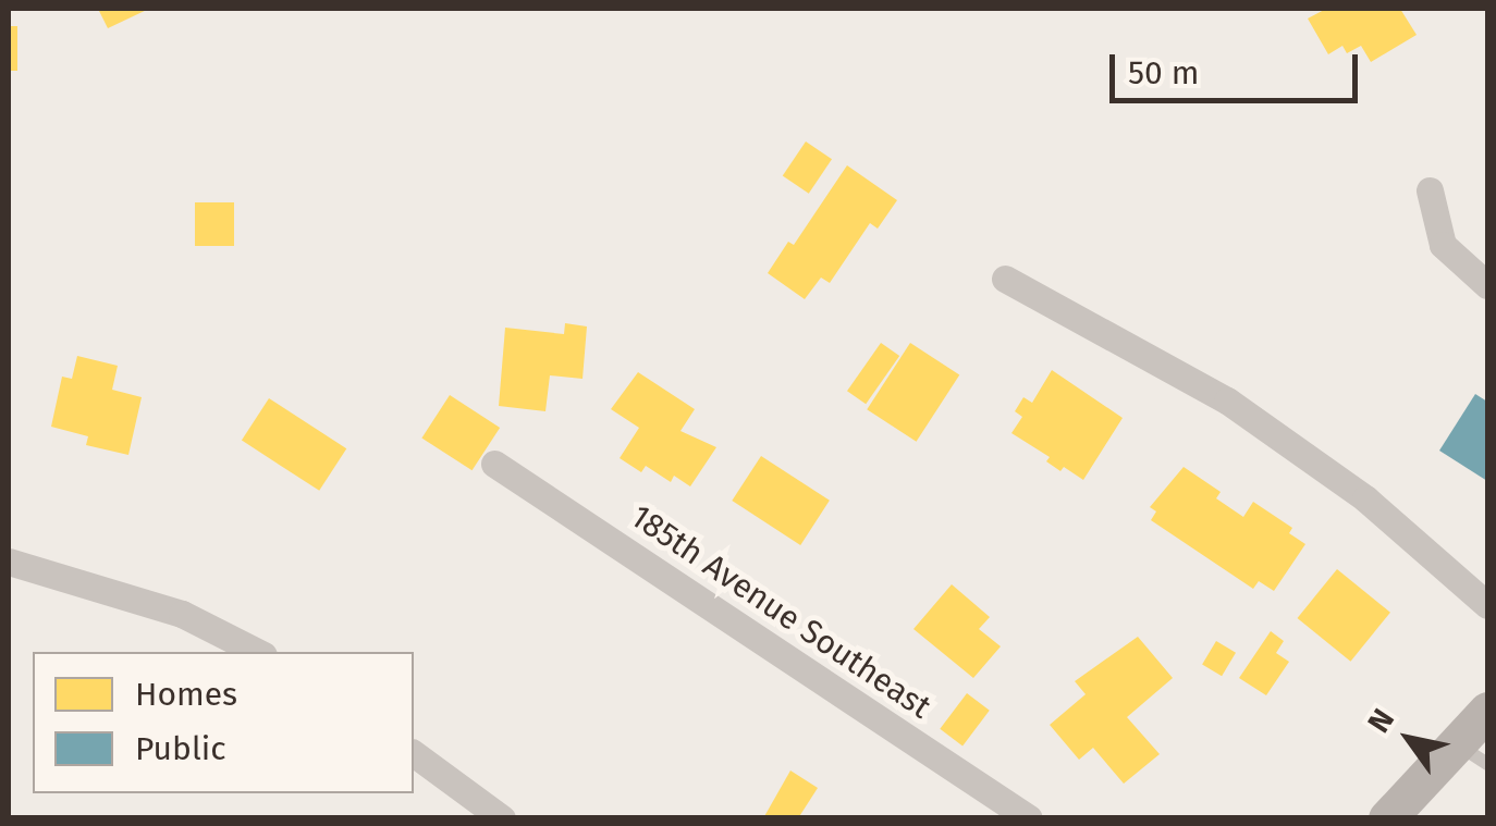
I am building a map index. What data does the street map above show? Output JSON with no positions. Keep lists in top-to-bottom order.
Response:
{
  "streets": {
    "street": ["185th Avenue Southeast"]
  },
  "legend": ["Homes", "Public"],
  "scale_bar": "50 m",
  "north": "top left"
}
